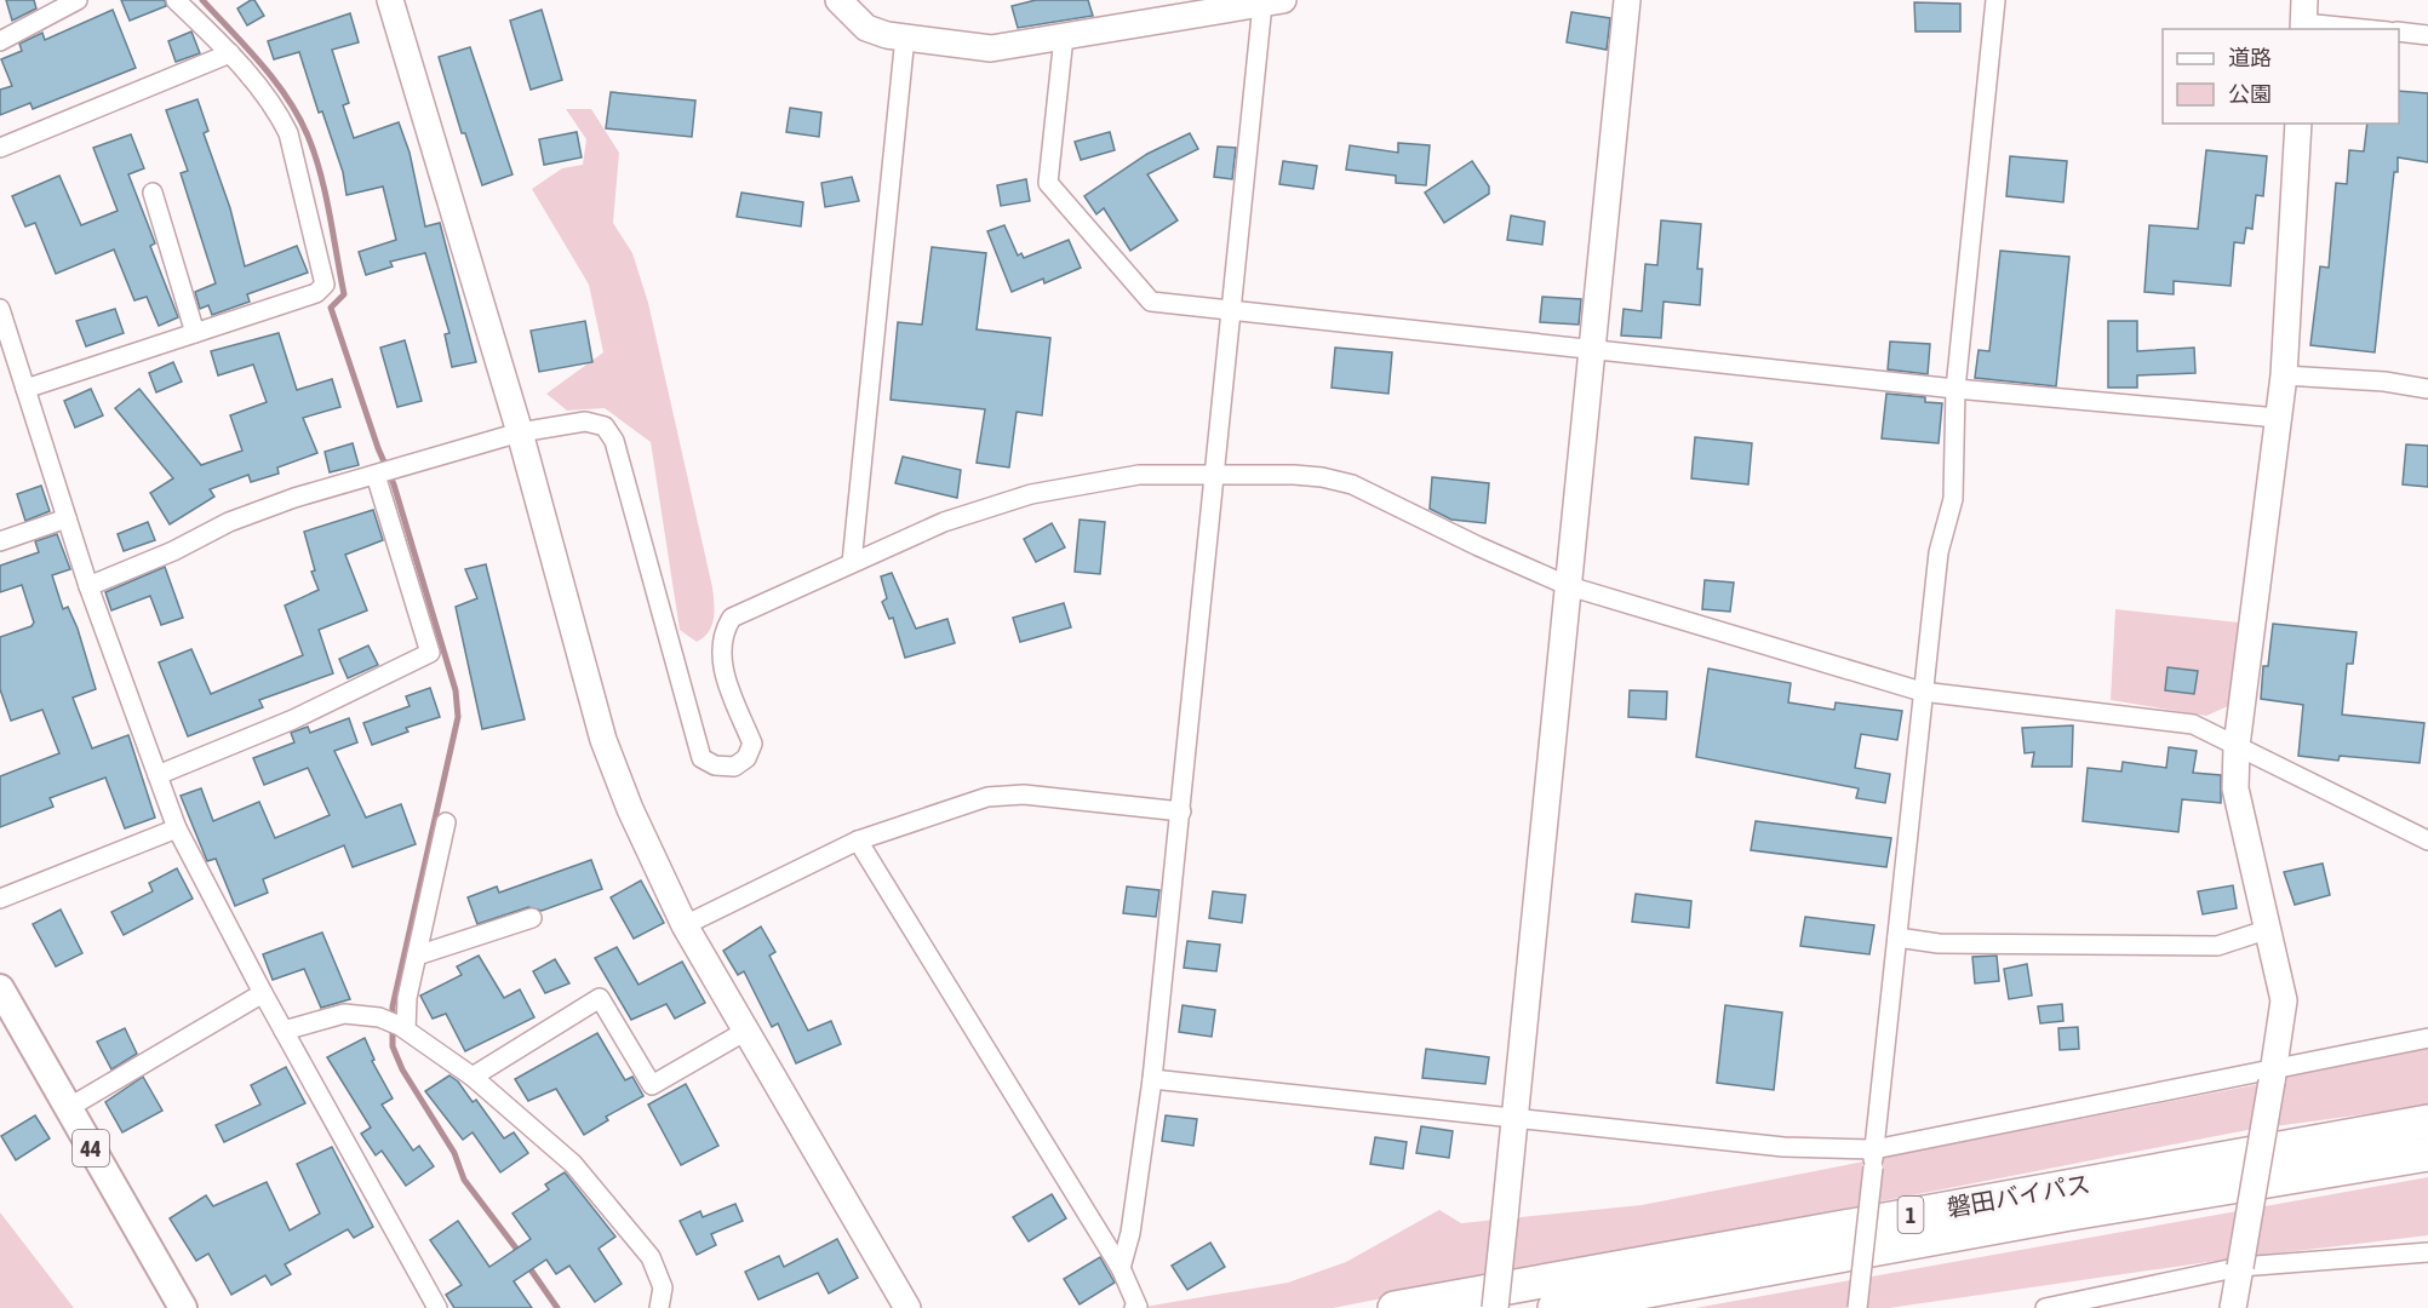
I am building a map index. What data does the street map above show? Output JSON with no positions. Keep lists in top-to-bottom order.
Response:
{
  "streets": {
    "highway": ["磐田バイパス", "1"],
    "main road": ["44"]
  },
  "legend": ["道路", "公園"]
}
